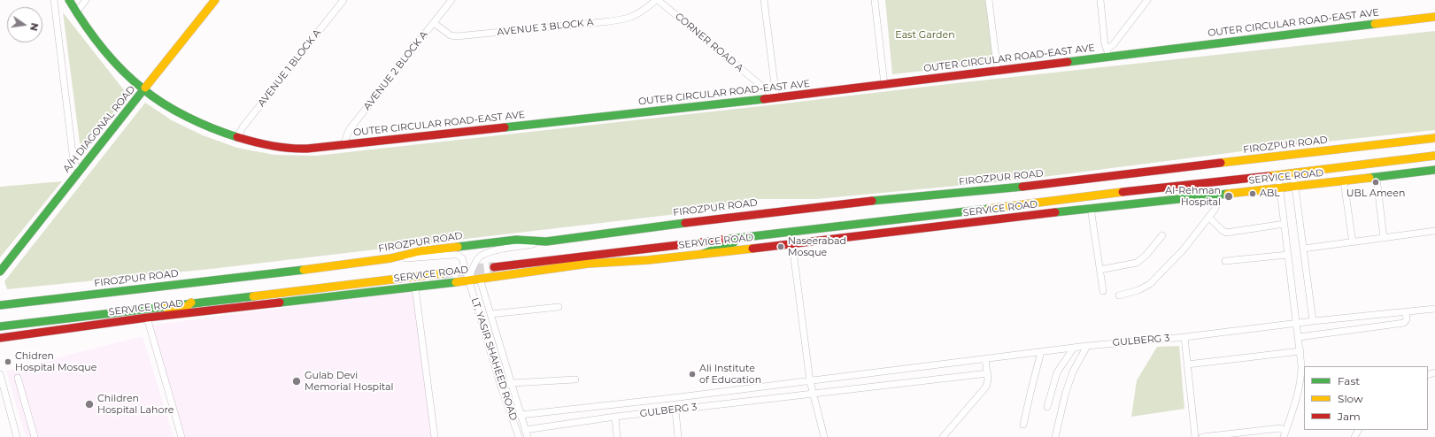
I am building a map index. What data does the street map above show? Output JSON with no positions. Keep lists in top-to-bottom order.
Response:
{
  "streets": {
    "street": [
      "OUTER CIRCULAR ROAD-EAST AVE",
      "AVENUE 3 BLOCK A",
      "CORNER ROAD A",
      "AVENUE 1 BLOCK A",
      "AVENUE 2 BLOCK A",
      "A/H DIAGONAL ROAD",
      "FIROZPUR ROAD",
      "SERVICE ROAD",
      "GULBERG 3",
      "LT. YASIR SHAHEED ROAD"
    ]
  },
  "crossings": [
    ["OUTER CIRCULAR ROAD-EAST AVE", "CORNER ROAD A"],
    ["OUTER CIRCULAR ROAD-EAST AVE", "AVENUE 1 BLOCK A"],
    ["OUTER CIRCULAR ROAD-EAST AVE", "AVENUE 2 BLOCK A"],
    ["OUTER CIRCULAR ROAD-EAST AVE", "A/H DIAGONAL ROAD"],
    ["AVENUE 3 BLOCK A", "CORNER ROAD A"],
    ["AVENUE 3 BLOCK A", "AVENUE 2 BLOCK A"],
    ["FIROZPUR ROAD", "LT. YASIR SHAHEED ROAD"],
    ["SERVICE ROAD", "LT. YASIR SHAHEED ROAD"]
  ],
  "parks": ["East Garden"],
  "places": [
    "UBL Ameen",
    "ABL",
    "Al-Rehman Hospital",
    "Naseerabad Mosque",
    "Chidren Hospital Mosque",
    "Ali Institute of Education",
    "Gulab Devi Memorial Hospital",
    "Children Hospital Lahore"
  ],
  "legend": ["Fast", "Slow", "Jam"],
  "north": "right"
}
